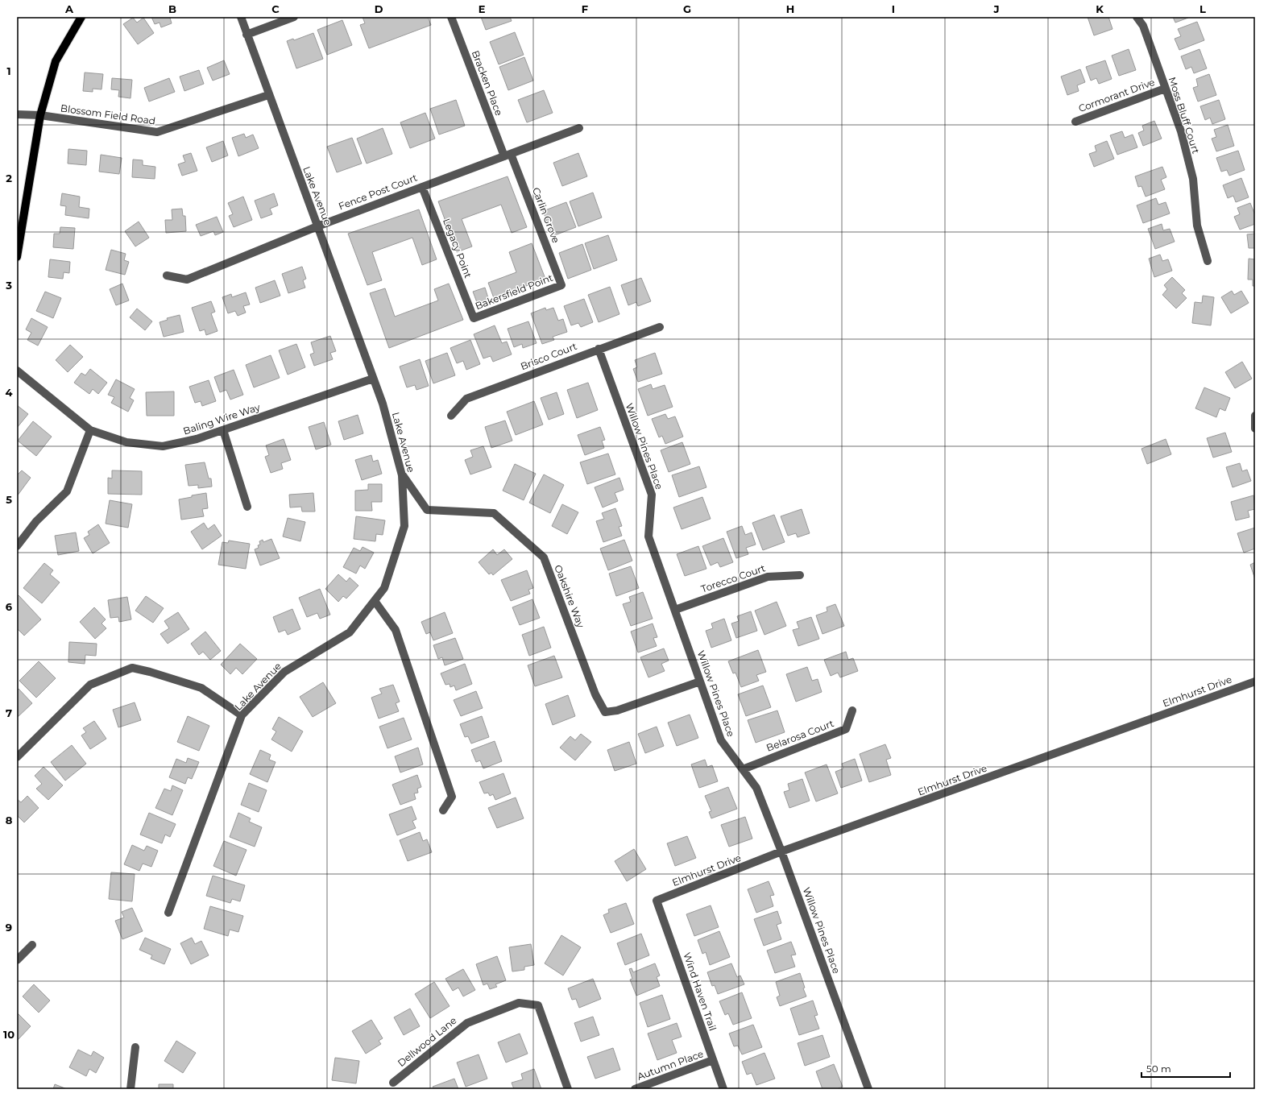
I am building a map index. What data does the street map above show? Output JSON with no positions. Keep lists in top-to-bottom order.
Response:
{
  "streets": {
    "street": [
      "Bracken Place",
      "Cormorant Drive",
      "Blossom Field Road",
      "Moss Bluff Court",
      "Fence Post Court",
      "Lake Avenue",
      "Carlin Grove",
      "Legacy Point",
      "Bakersfield Point",
      "Brisco Court",
      "Baling Wire Way",
      "Willow Pines Place",
      "Torecco Court",
      "Oakshire Way",
      "Elmhurst Drive",
      "Belarosa Court",
      "Wind Haven Trail",
      "Dellwood Lane",
      "Autumn Place"
    ]
  },
  "crossings": [
    ["Bracken Place", "Fence Post Court"],
    ["Bracken Place", "Carlin Grove"],
    ["Cormorant Drive", "Moss Bluff Court"],
    ["Blossom Field Road", "Lake Avenue"],
    ["Fence Post Court", "Lake Avenue"],
    ["Fence Post Court", "Carlin Grove"],
    ["Fence Post Court", "Legacy Point"],
    ["Lake Avenue", "Baling Wire Way"],
    ["Lake Avenue", "Oakshire Way"],
    ["Carlin Grove", "Bakersfield Point"],
    ["Legacy Point", "Bakersfield Point"],
    ["Brisco Court", "Willow Pines Place"],
    ["Willow Pines Place", "Torecco Court"],
    ["Willow Pines Place", "Oakshire Way"],
    ["Willow Pines Place", "Elmhurst Drive"],
    ["Willow Pines Place", "Belarosa Court"],
    ["Elmhurst Drive", "Wind Haven Trail"],
    ["Wind Haven Trail", "Autumn Place"]
  ],
  "scale_bar": "50 m",
  "grid": {
    "columns": [
      "A",
      "B",
      "C",
      "D",
      "E",
      "F",
      "G",
      "H",
      "I",
      "J",
      "K",
      "L"
    ],
    "rows": [
      "1",
      "2",
      "3",
      "4",
      "5",
      "6",
      "7",
      "8",
      "9",
      "10"
    ]
  }
}
